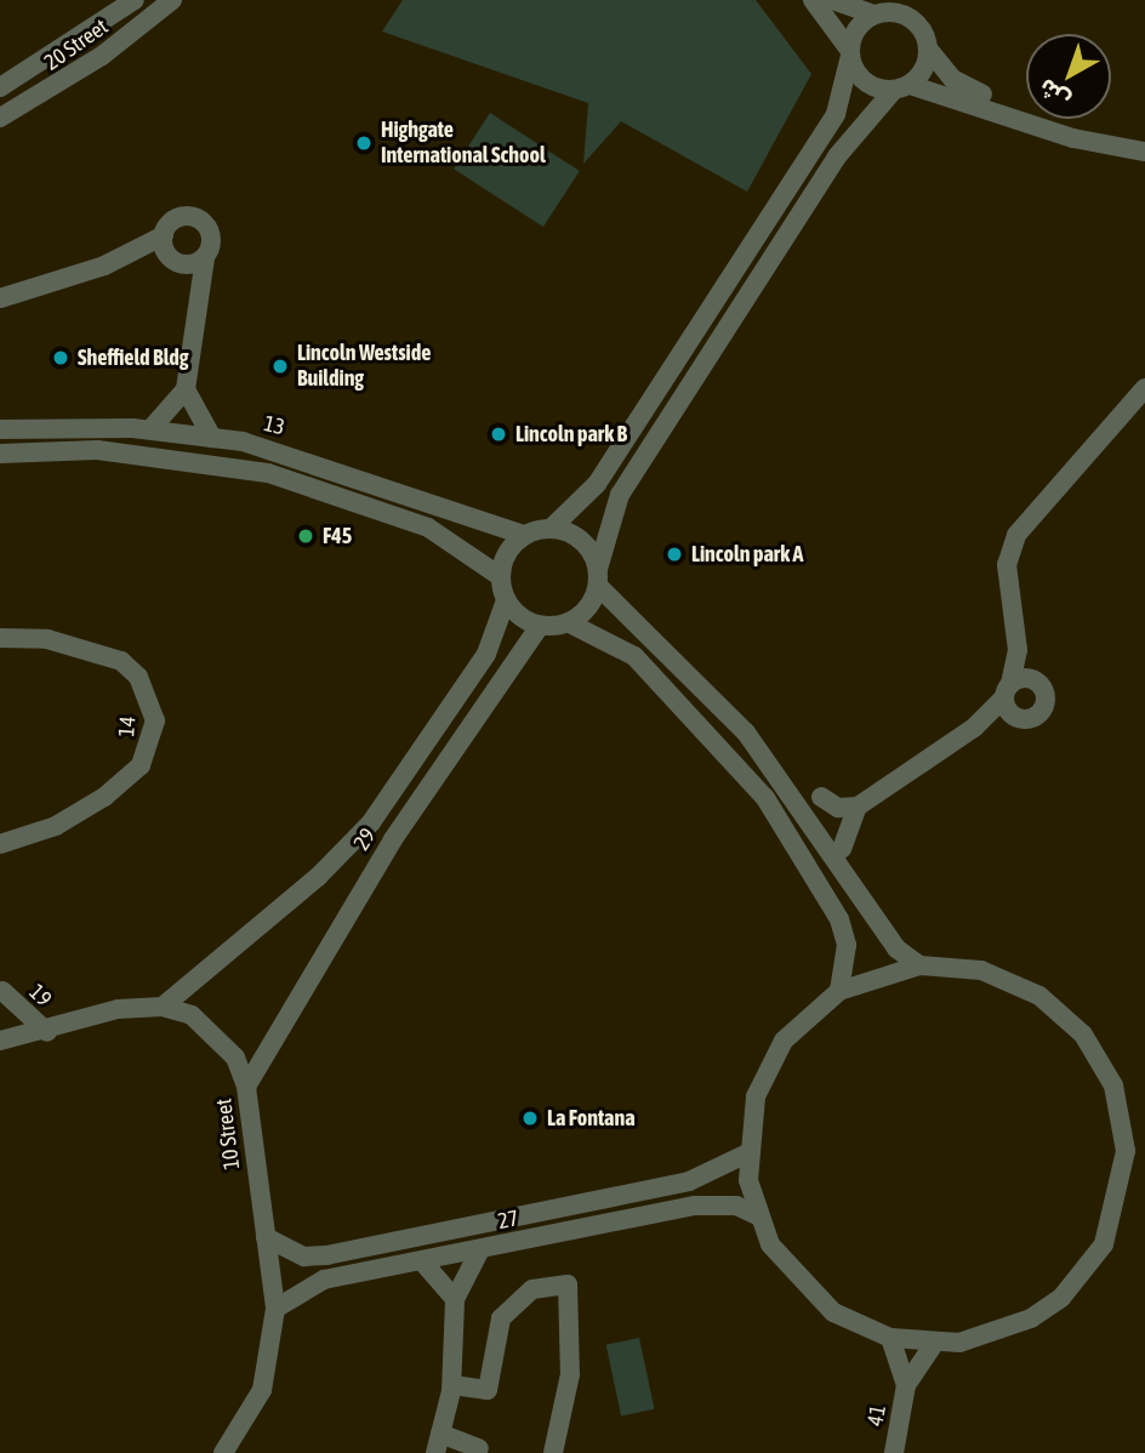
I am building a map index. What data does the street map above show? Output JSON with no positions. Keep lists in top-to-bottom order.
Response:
{
  "streets": {
    "street": [
      "20 Street",
      "13",
      "14",
      "29",
      "19",
      "10 Street",
      "27",
      "41"
    ]
  },
  "crossings": [
    ["13", "29"],
    ["29", "10 Street"],
    ["19", "10 Street"],
    ["10 Street", "27"]
  ],
  "places": [
    "Highgate International School",
    "Sheffield Bldg",
    "Lincoln Westside Building",
    "Lincoln park B",
    "F45",
    "Lincoln park A",
    "La Fontana"
  ],
  "north": "bottom left"
}
